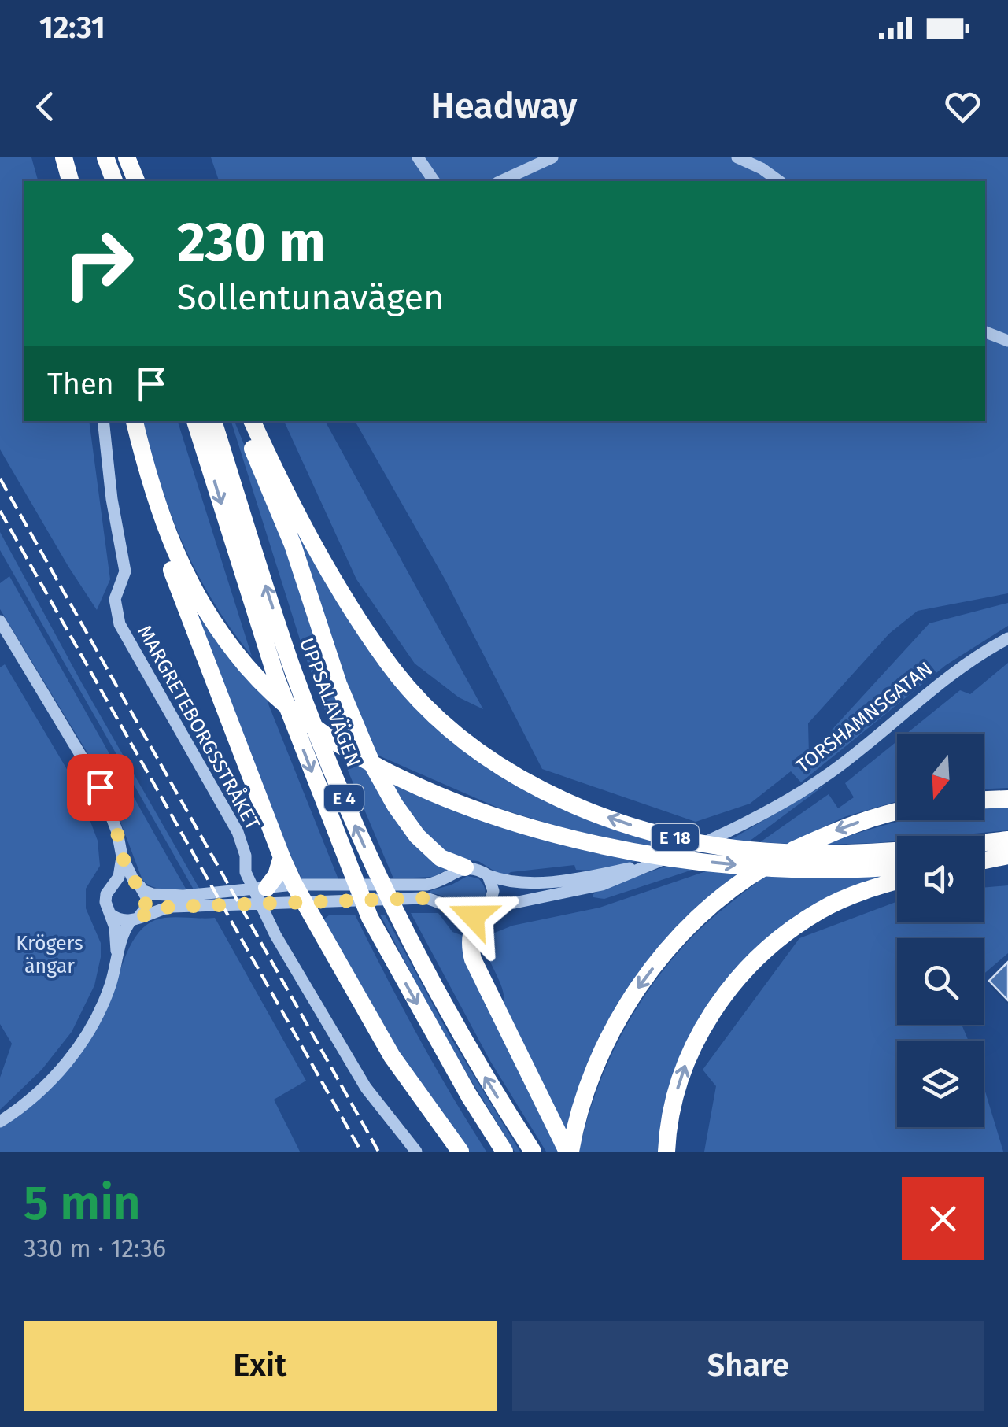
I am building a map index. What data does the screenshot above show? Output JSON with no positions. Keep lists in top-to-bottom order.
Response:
{
  "streets": {
    "highway": ["UPPSALAVÄGEN", "E 4", "E 18"],
    "street": ["TORSHAMNSGATAN", "MARGRETEBORGSSTRÅKET"]
  },
  "parks": ["Krögers ängar"],
  "north": "bottom",
  "page": {
    "status": "12:31",
    "header": "Headway",
    "turn": ["230 m", "Sollentunavägen"],
    "then": "Then",
    "heading": ["5 min", "330 m · 12:36"],
    "buttons": ["Exit", "Share"]
  }
}
